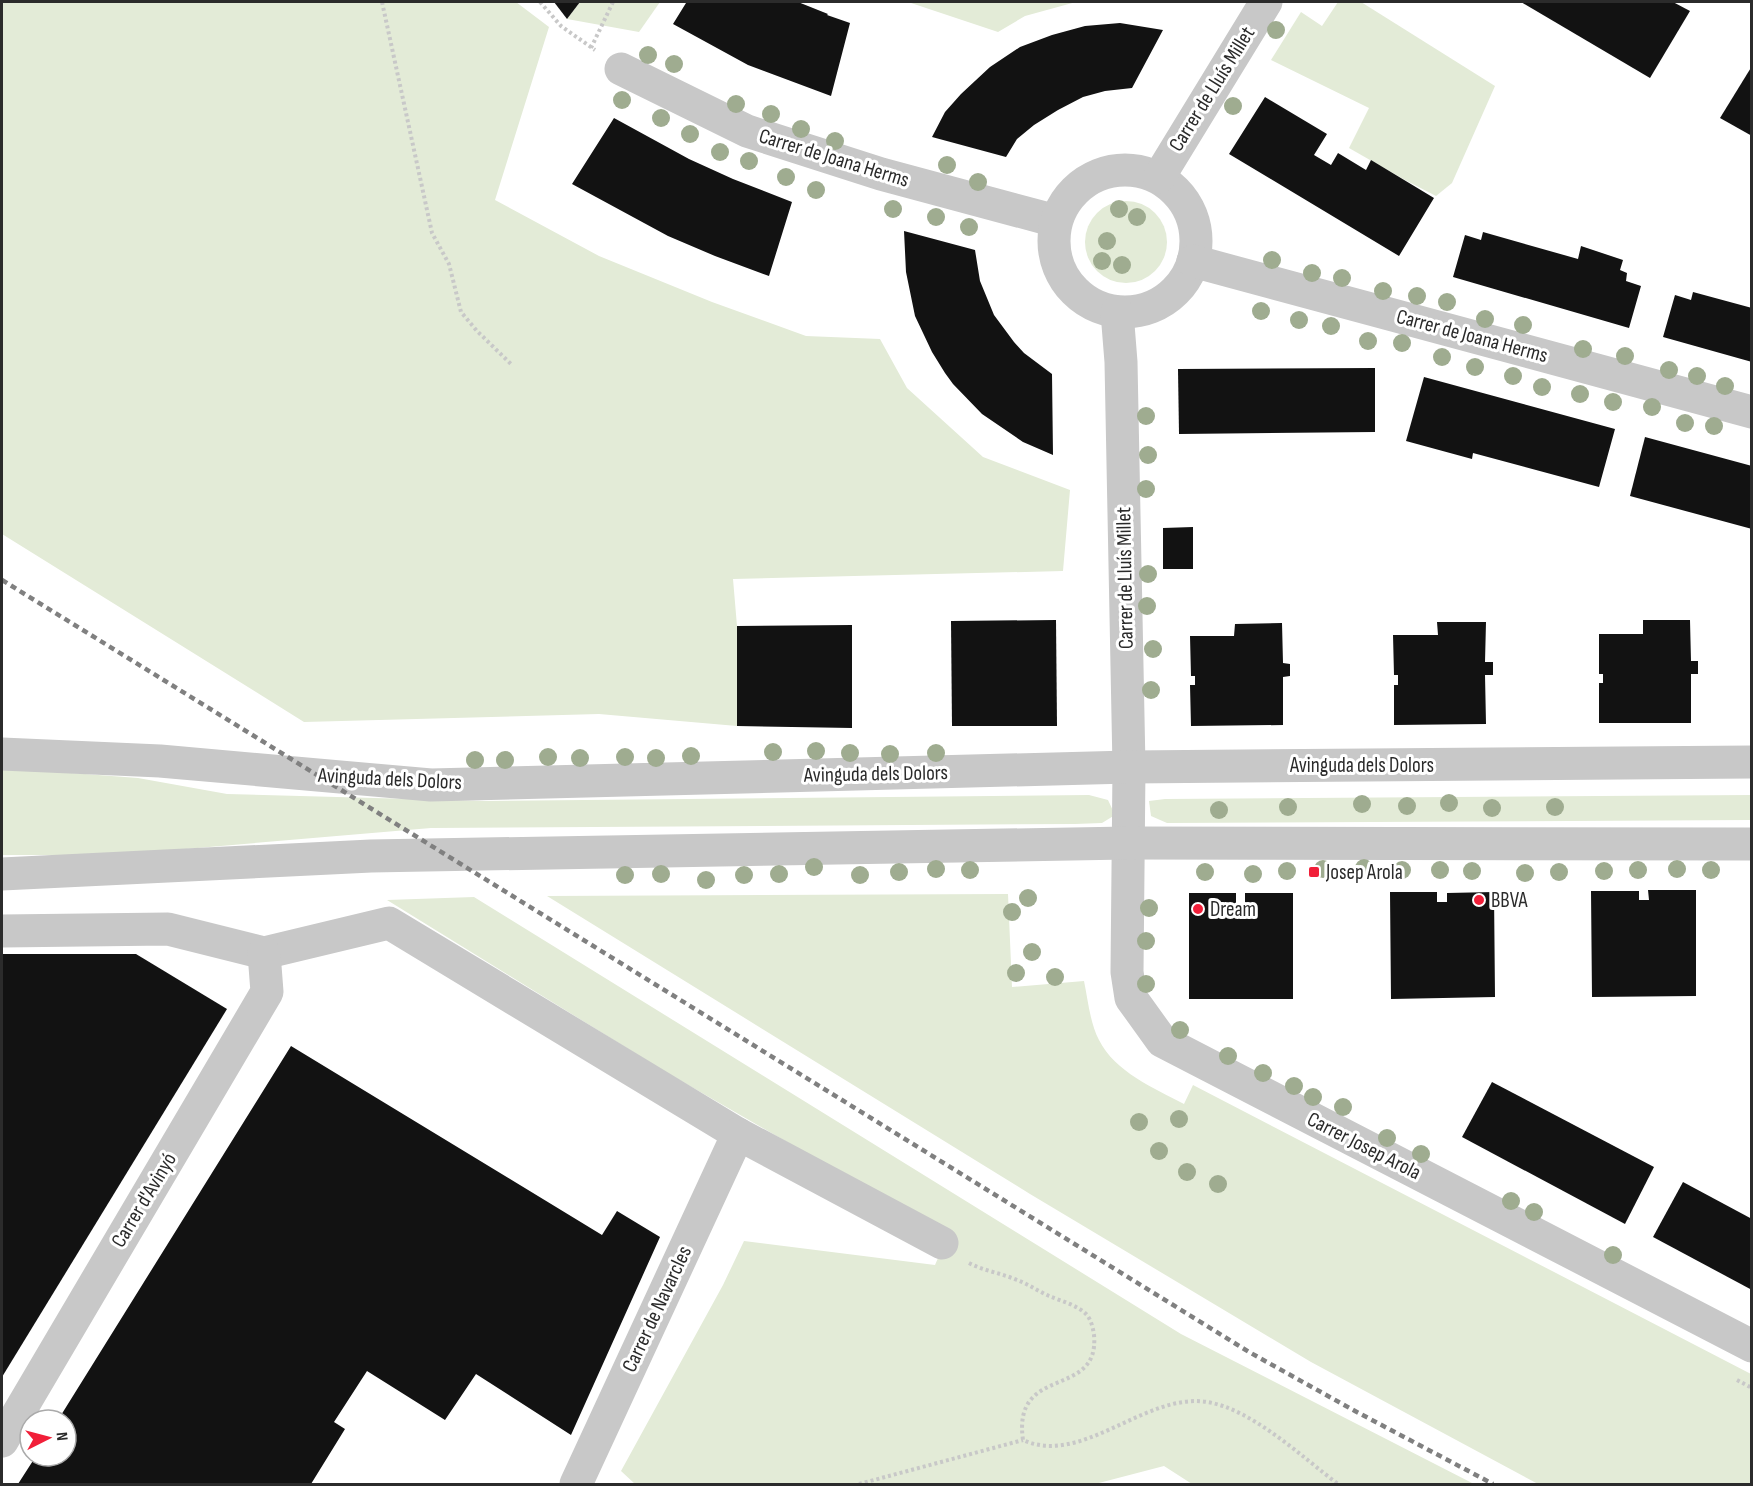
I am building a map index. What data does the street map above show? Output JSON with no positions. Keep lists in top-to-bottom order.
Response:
{
  "streets": {
    "street": [
      "Carrer de Lluís Millet",
      "Carrer de Joana Herms",
      "Avinguda dels Dolors",
      "Carrer Josep Arola",
      "Carrer d'Avinyó",
      "Carrer de Navarcles"
    ]
  },
  "crossings": [
    ["Carrer de Lluís Millet", "Carrer de Joana Herms"],
    ["Carrer de Lluís Millet", "Avinguda dels Dolors"],
    ["Carrer de Lluís Millet", "Carrer Josep Arola"]
  ],
  "places": {
    "transit": ["Josep Arola"],
    "other": ["BBVA", "Dream"]
  },
  "north": "right"
}
